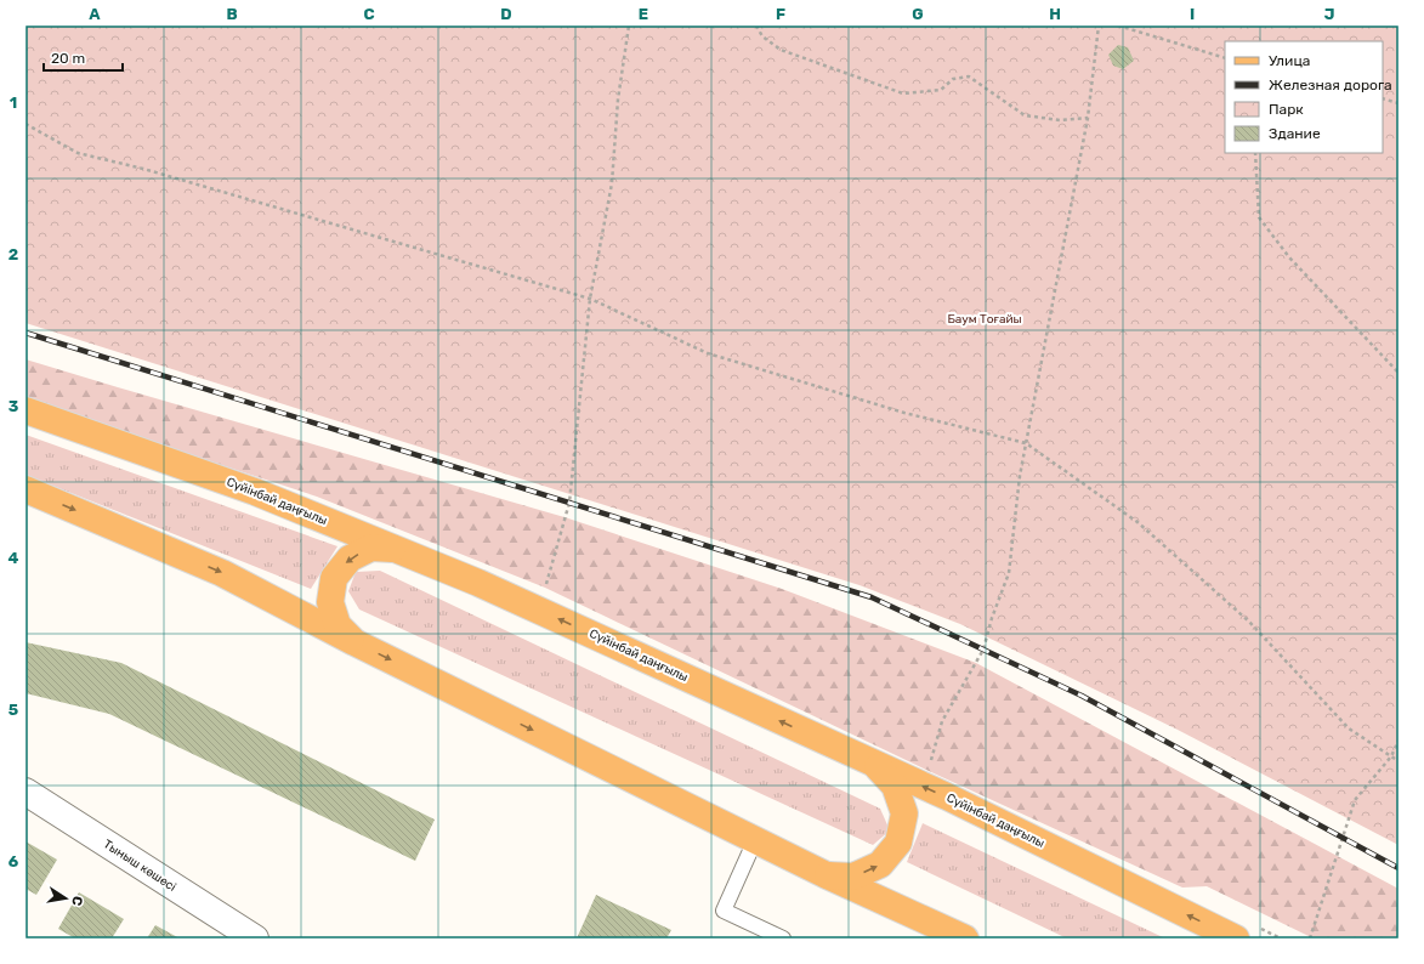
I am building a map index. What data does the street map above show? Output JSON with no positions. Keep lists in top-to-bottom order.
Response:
{
  "streets": {
    "main road": ["Сүйінбай даңғылы"],
    "street": ["Тыныш көшесі"]
  },
  "parks": ["Баум Тоғайы"],
  "legend": [
    "Улица",
    "Железная дорога",
    "Парк",
    "Здание"
  ],
  "scale_bar": "20 m",
  "north": "right",
  "grid": {
    "columns": [
      "A",
      "B",
      "C",
      "D",
      "E",
      "F",
      "G",
      "H",
      "I",
      "J"
    ],
    "rows": [
      "1",
      "2",
      "3",
      "4",
      "5",
      "6"
    ]
  }
}
